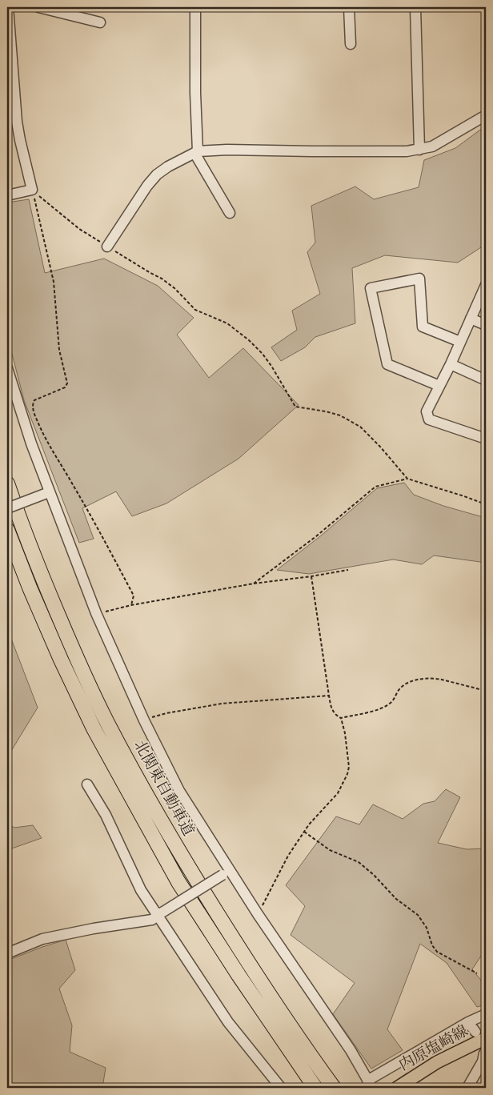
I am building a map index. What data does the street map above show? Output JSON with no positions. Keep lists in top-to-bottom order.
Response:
{
  "streets": {
    "highway": ["北関東自動車道"],
    "main road": ["内原塩崎線"]
  }
}
